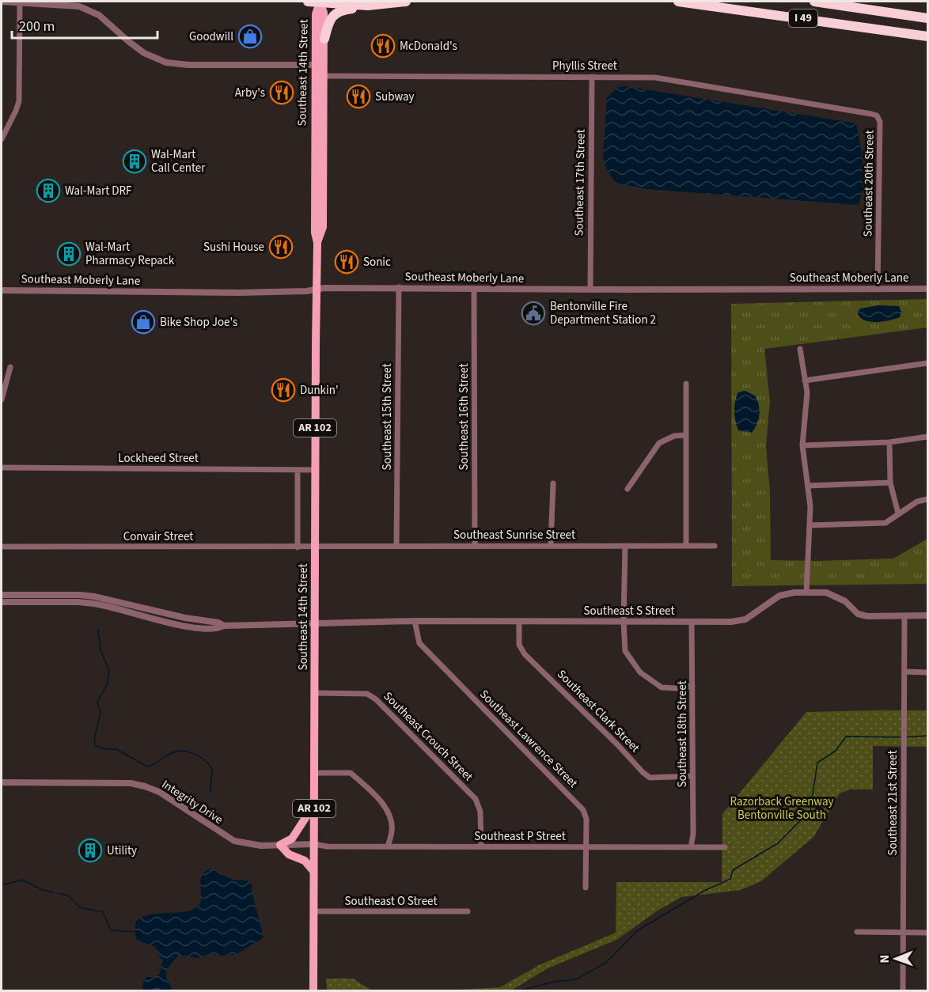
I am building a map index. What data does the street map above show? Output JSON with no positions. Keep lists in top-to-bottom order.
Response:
{
  "streets": {
    "highway": ["I 49"],
    "main road": ["Southeast 14th Street", "AR 102"],
    "street": [
      "Phyllis Street",
      "Southeast 17th Street",
      "Southeast 20th Street",
      "Southeast Moberly Lane",
      "Southeast 15th Street",
      "Southeast 16th Street",
      "Lockheed Street",
      "Southeast Sunrise Street",
      "Convair Street",
      "Southeast S Street",
      "Southeast Clark Street",
      "Southeast 18th Street",
      "Southeast Crouch Street",
      "Southeast Lawrence Street",
      "Integrity Drive",
      "Southeast 21st Street",
      "Southeast P Street",
      "Southeast O Street"
    ]
  },
  "crossings": [
    ["Phyllis Street", "Southeast 14th Street"],
    ["Phyllis Street", "Southeast 17th Street"],
    ["Phyllis Street", "Southeast 20th Street"],
    ["Southeast 14th Street", "Southeast Moberly Lane"],
    ["Southeast 14th Street", "Lockheed Street"],
    ["Southeast 14th Street", "Southeast Sunrise Street"],
    ["Southeast 14th Street", "Convair Street"],
    ["Southeast 14th Street", "Southeast S Street"],
    ["Southeast 14th Street", "Southeast Crouch Street"],
    ["Southeast 14th Street", "Integrity Drive"],
    ["Southeast 14th Street", "Southeast P Street"],
    ["Southeast 14th Street", "Southeast O Street"],
    ["Southeast 17th Street", "Southeast Moberly Lane"],
    ["Southeast 20th Street", "Southeast Moberly Lane"],
    ["Southeast Moberly Lane", "Southeast 15th Street"],
    ["Southeast Moberly Lane", "Southeast 16th Street"],
    ["Southeast 15th Street", "Southeast Sunrise Street"],
    ["Southeast 16th Street", "Southeast Sunrise Street"],
    ["Southeast Sunrise Street", "Convair Street"],
    ["Southeast S Street", "Southeast Clark Street"],
    ["Southeast S Street", "Southeast 18th Street"],
    ["Southeast S Street", "Southeast Lawrence Street"],
    ["Southeast S Street", "Southeast 21st Street"],
    ["Southeast Clark Street", "Southeast 18th Street"],
    ["Southeast 18th Street", "Southeast P Street"],
    ["Southeast Crouch Street", "Southeast P Street"],
    ["Southeast Lawrence Street", "Southeast P Street"],
    ["Integrity Drive", "Southeast P Street"]
  ],
  "parks": ["Razorback Greenway Bentonville South"],
  "places": {
    "shop": ["Goodwill", "Bike Shop Joe's"],
    "restaurant": [
      "McDonald's",
      "Arby's",
      "Subway",
      "Sushi House",
      "Sonic",
      "Dunkin'"
    ],
    "building": [
      "Wal-Mart Call Center",
      "Wal-Mart DRF",
      "Wal-Mart Pharmacy Repack",
      "Utility"
    ],
    "public building": ["Bentonville Fire Department Station 2"]
  },
  "scale_bar": "200 m",
  "north": "left"
}
